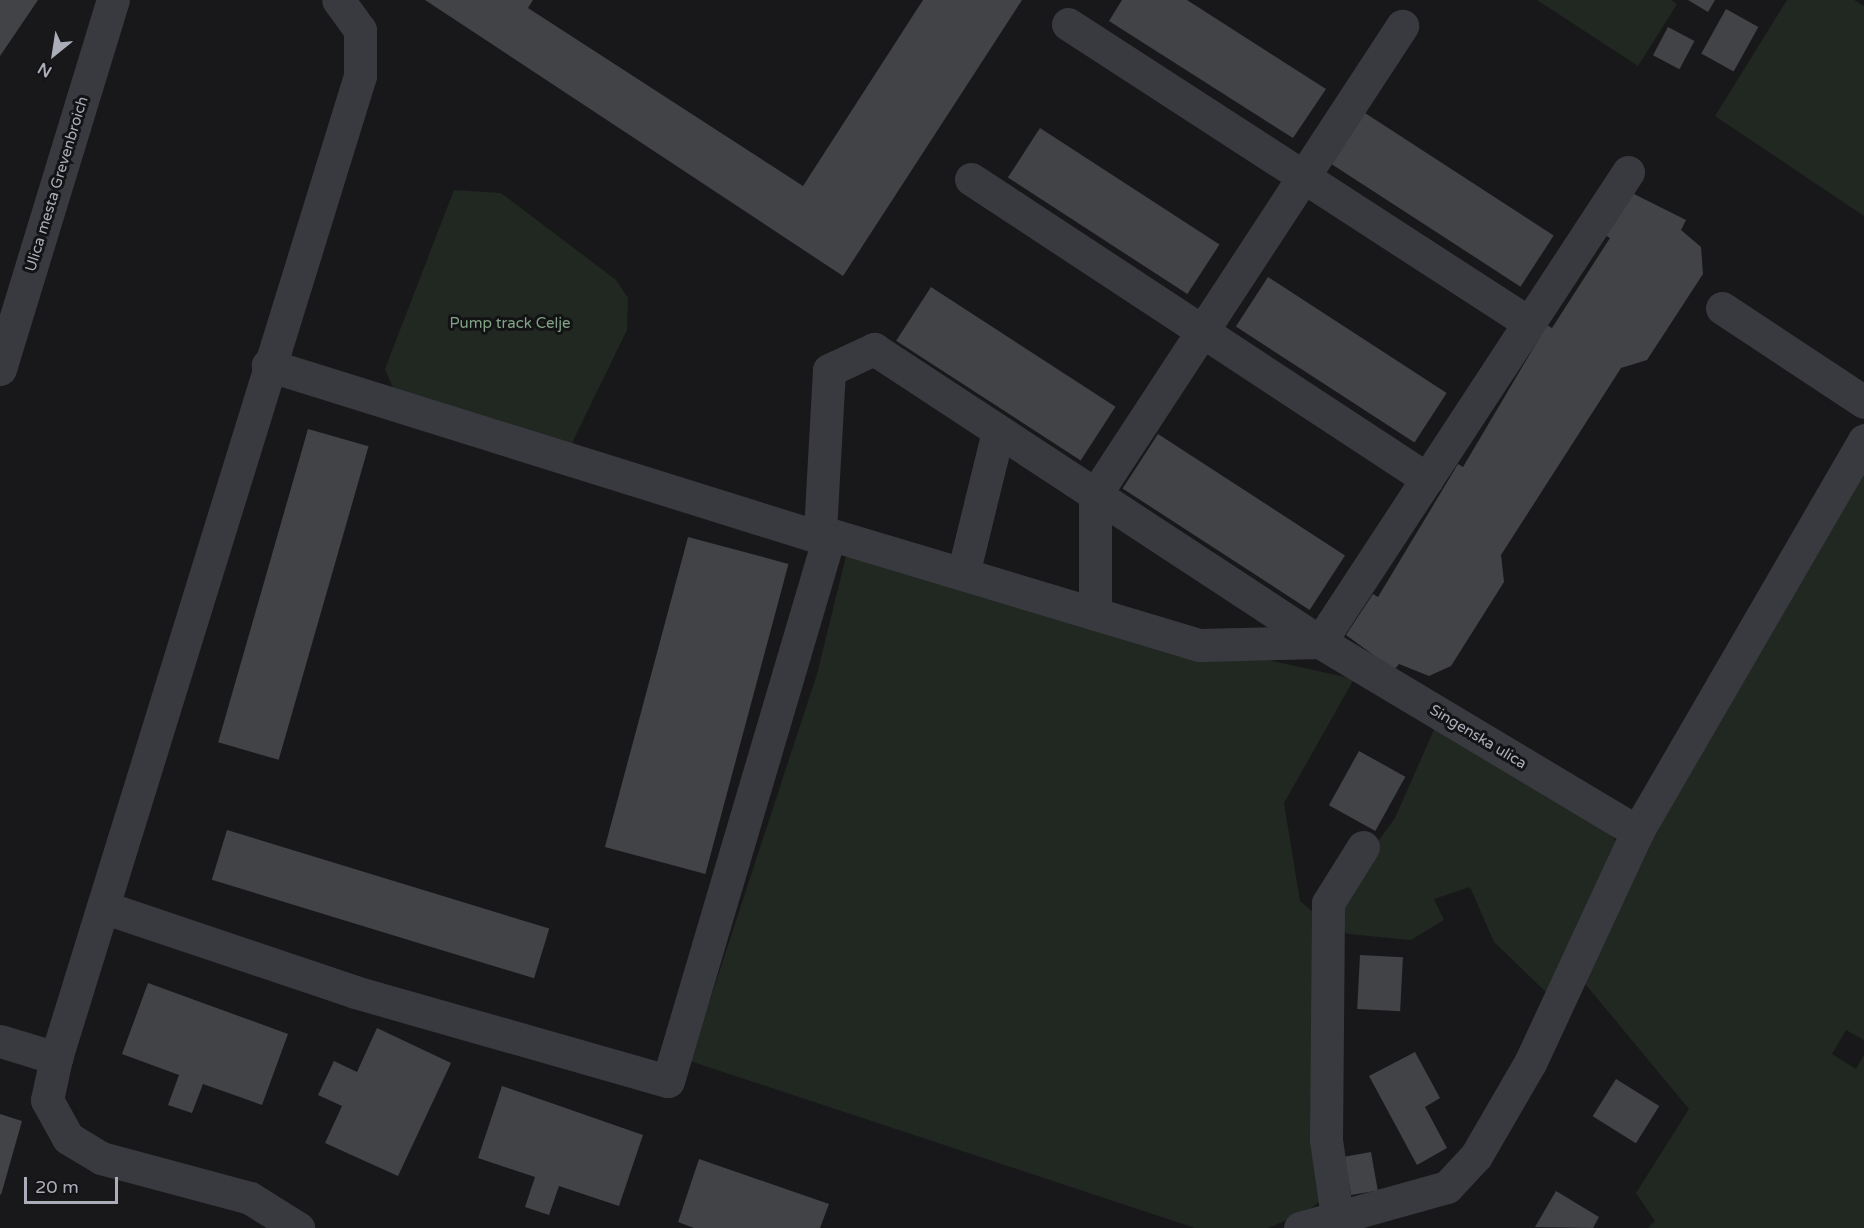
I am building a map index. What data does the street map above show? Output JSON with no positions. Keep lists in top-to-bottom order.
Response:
{
  "streets": {
    "street": ["Ulica mesta Grevenbroich", "Singenska ulica"]
  },
  "parks": ["Pump track Celje"],
  "scale_bar": "20 m",
  "north": "bottom left"
}
